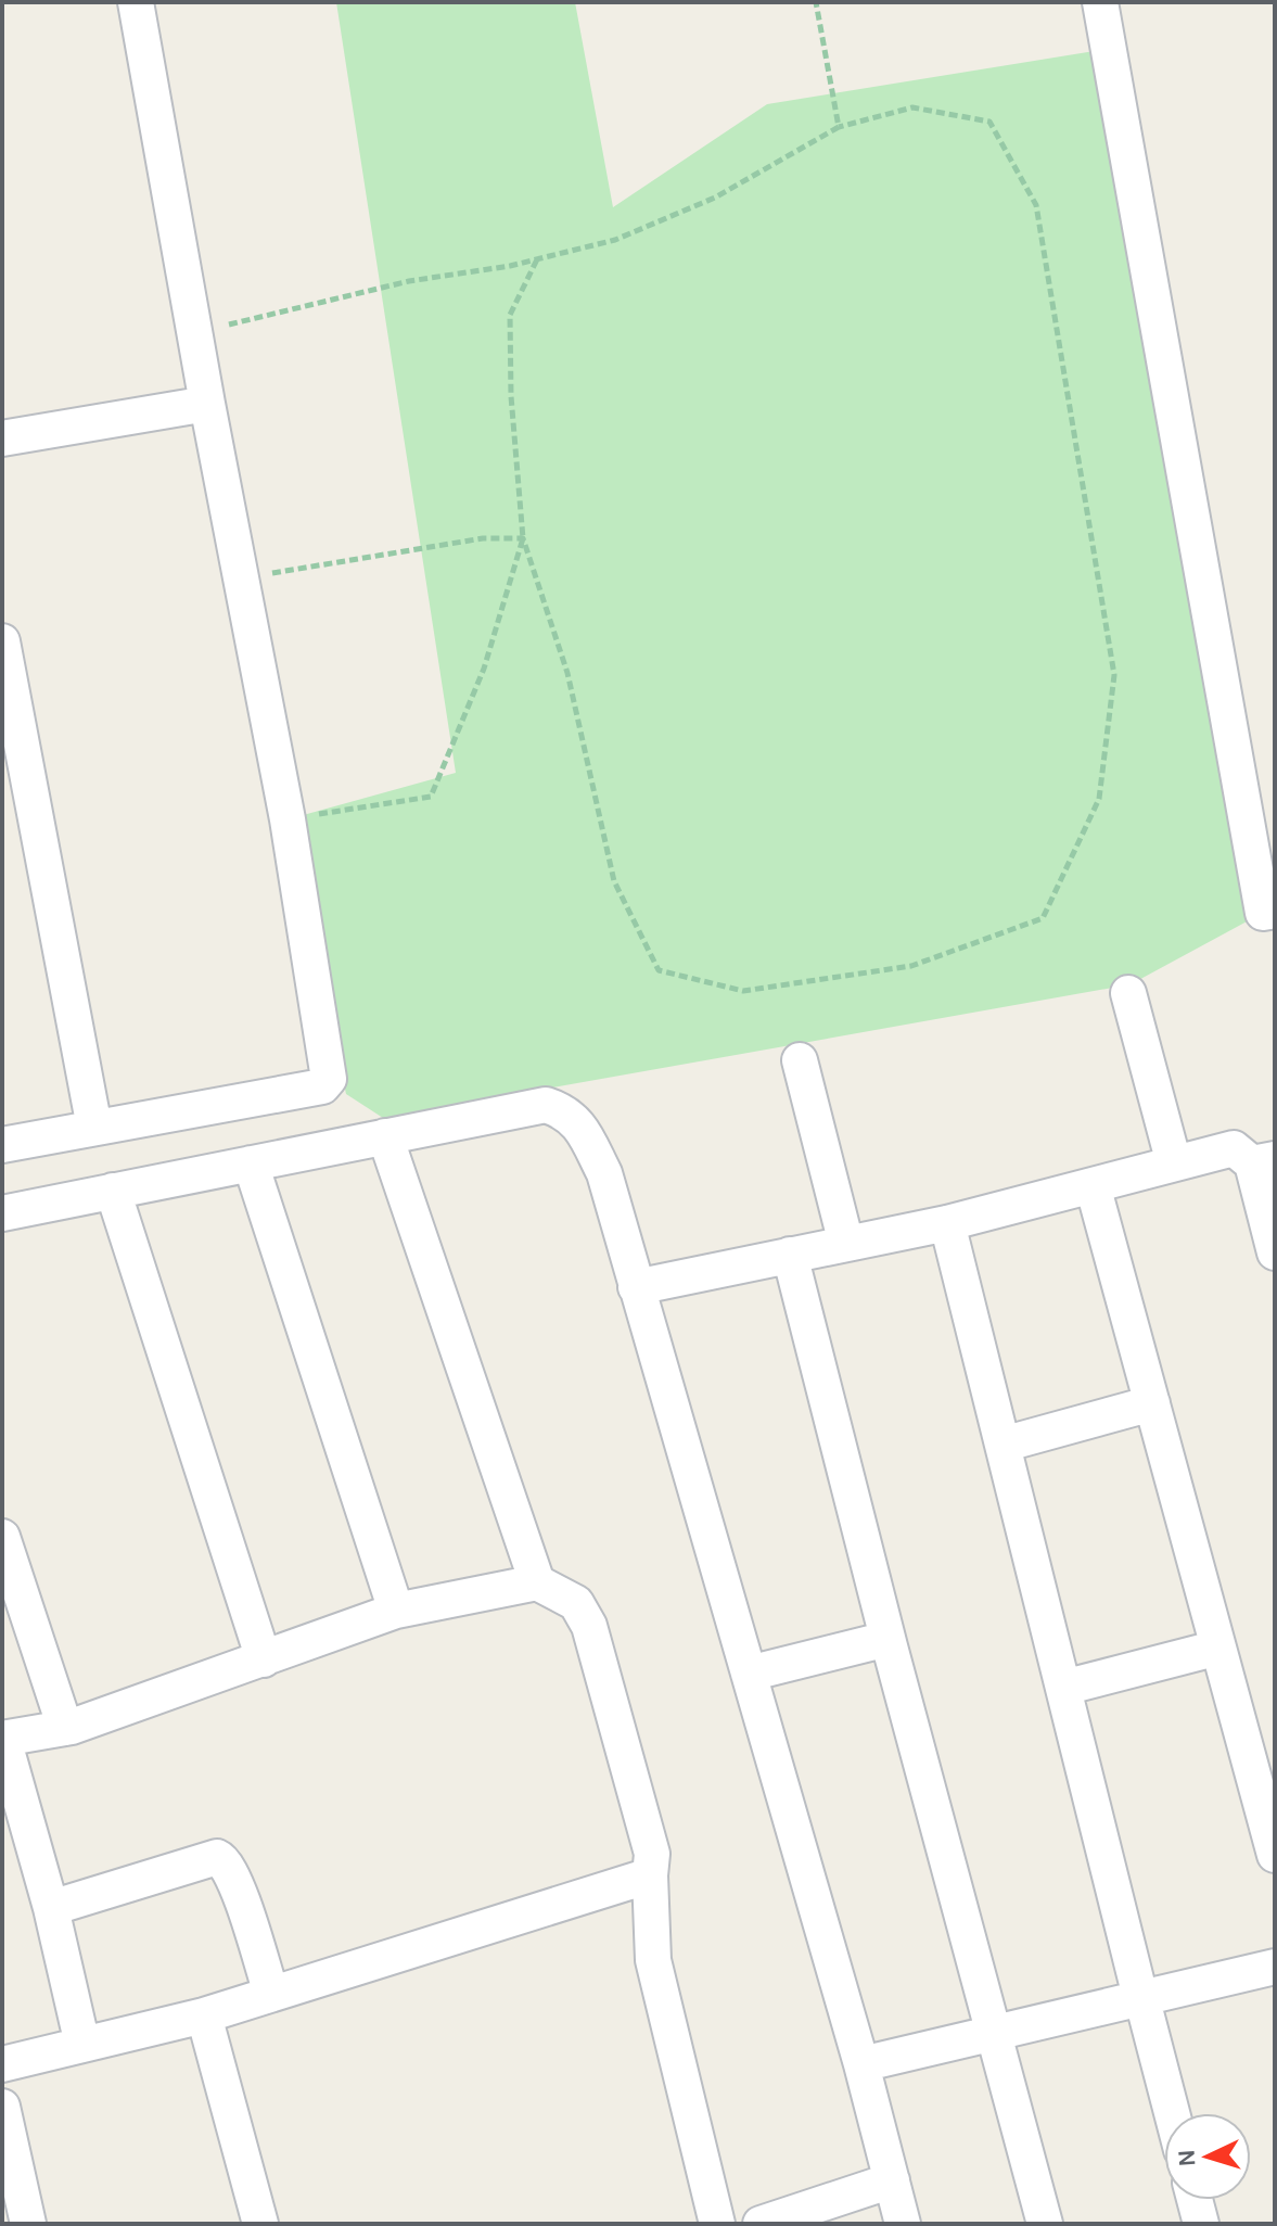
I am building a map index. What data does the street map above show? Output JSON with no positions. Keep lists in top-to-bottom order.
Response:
{
  "north": "left"
}
